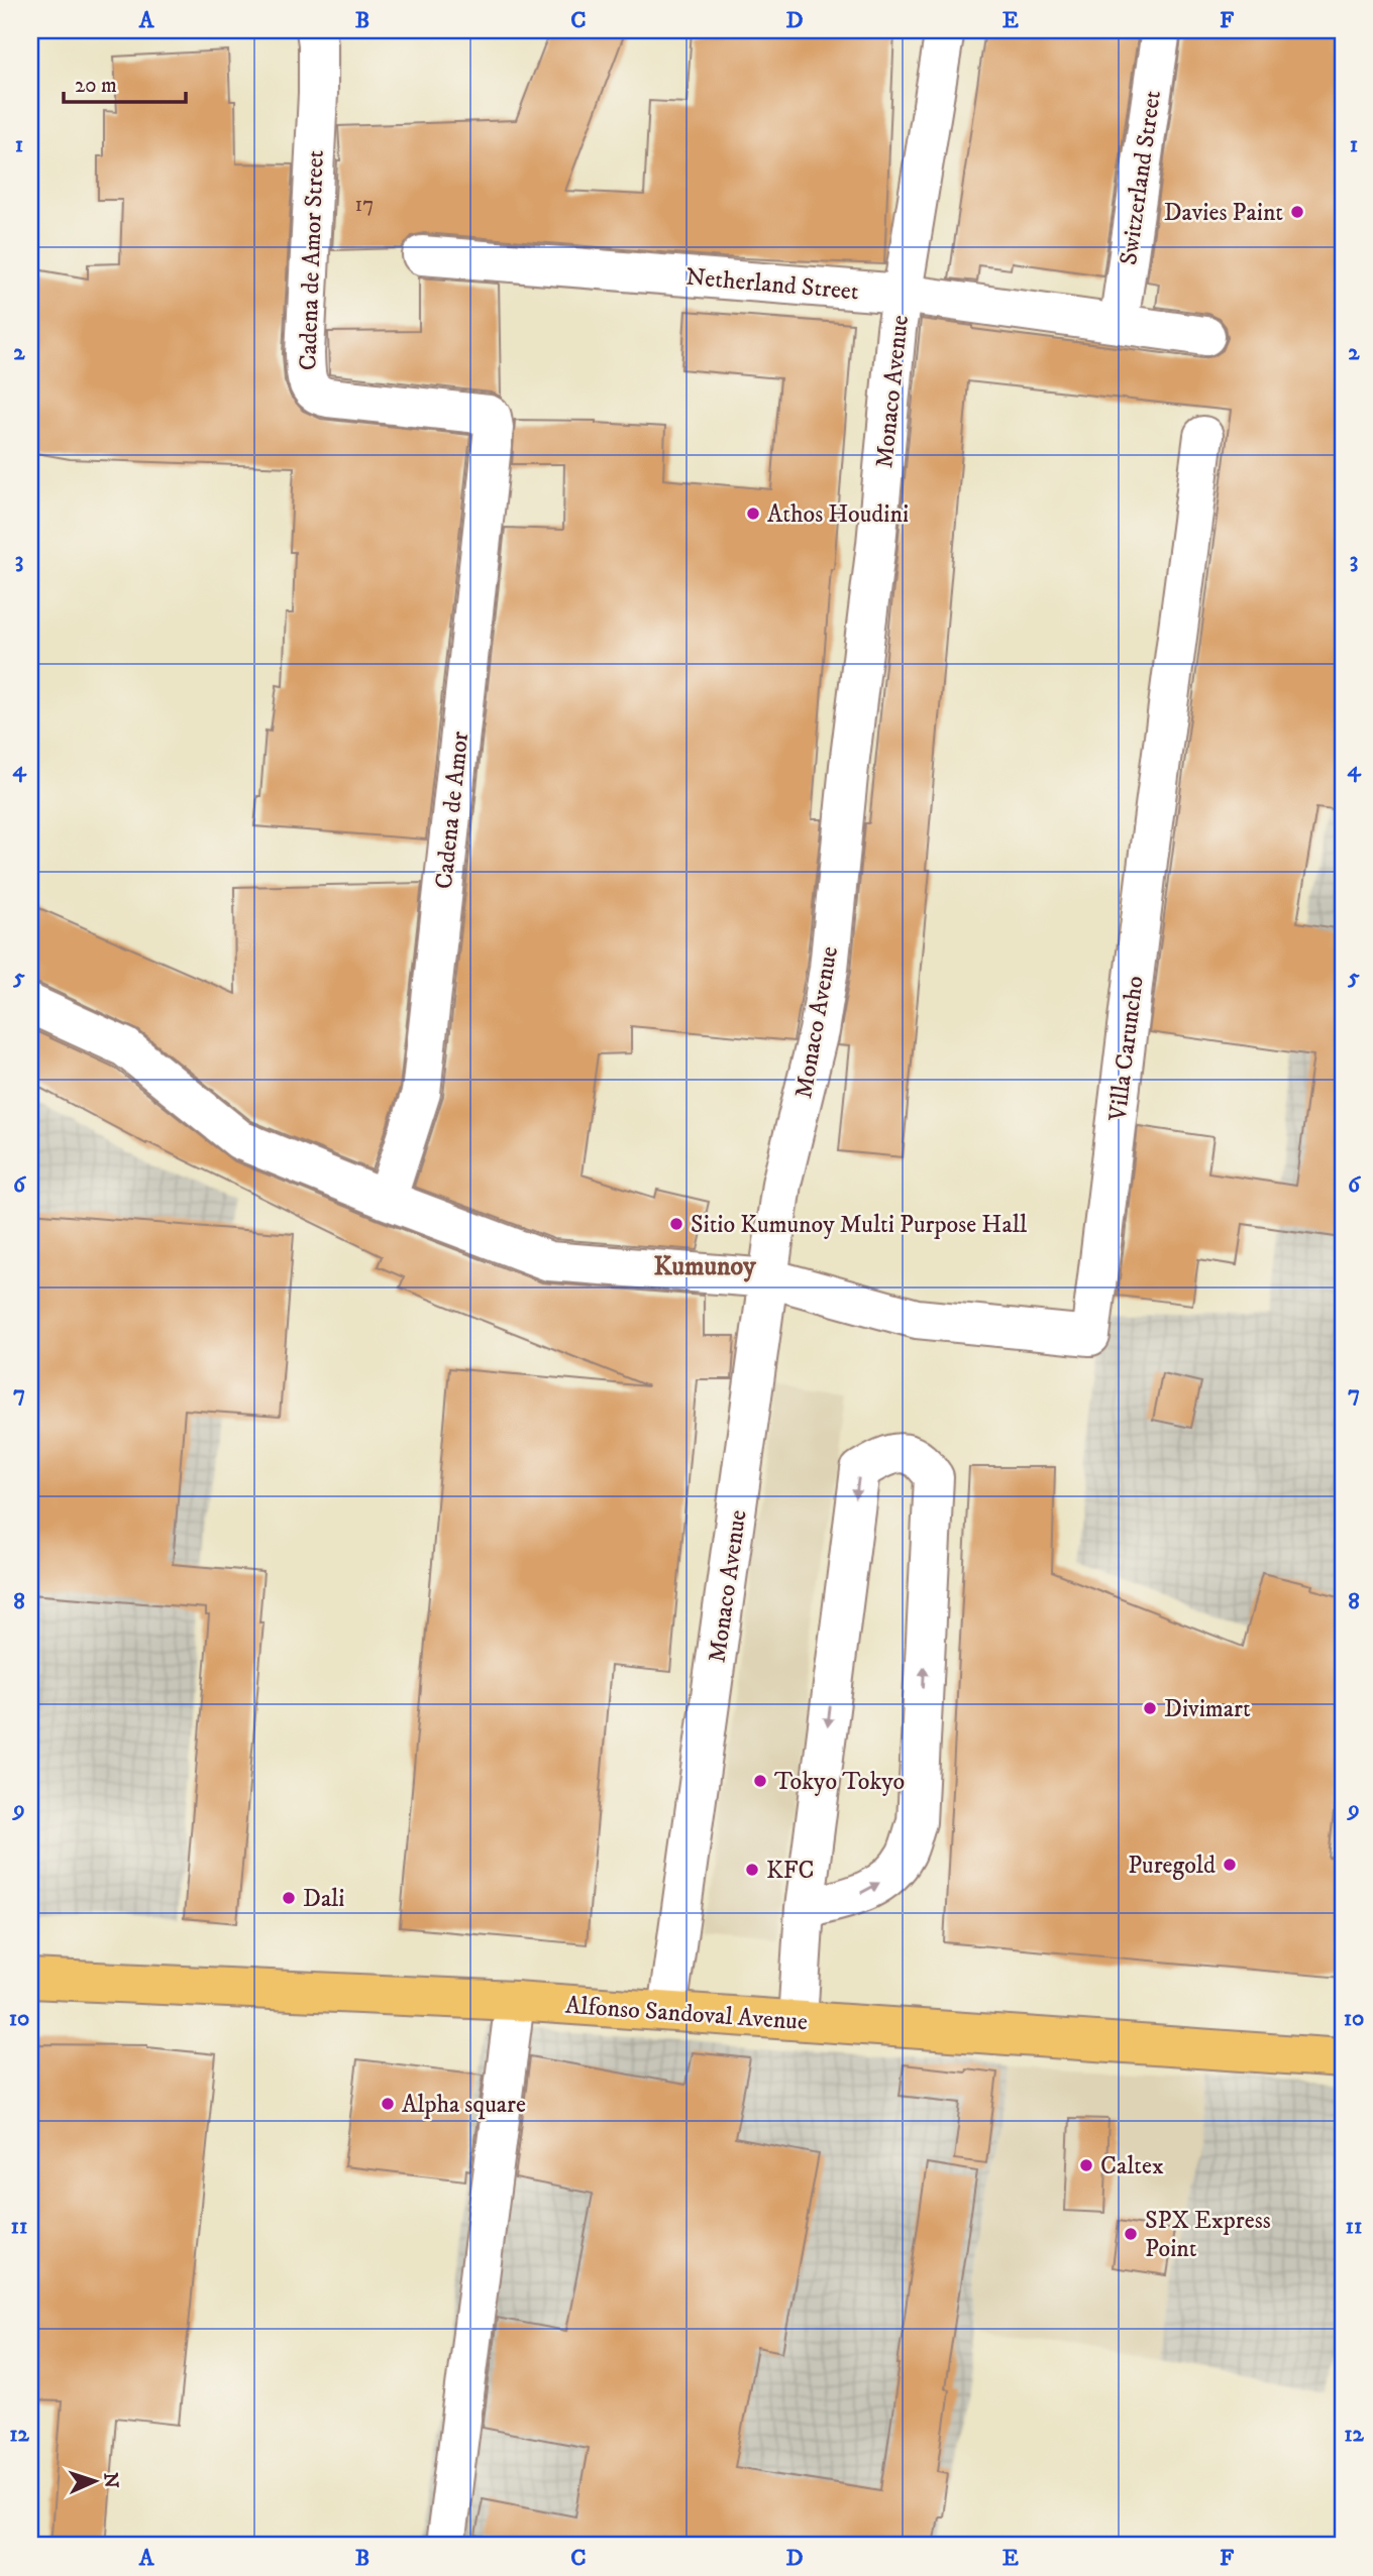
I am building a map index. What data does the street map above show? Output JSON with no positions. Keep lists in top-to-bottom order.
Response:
{
  "streets": {
    "main road": ["Alfonso Sandoval Avenue"],
    "street": [
      "Switzerland Street",
      "Cadena de Amor Street",
      "Netherland Street",
      "Monaco Avenue",
      "Cadena de Amor",
      "Villa Caruncho"
    ]
  },
  "crossings": [
    ["Switzerland Street", "Netherland Street"],
    ["Cadena de Amor Street", "Cadena de Amor"],
    ["Netherland Street", "Monaco Avenue"],
    ["Monaco Avenue", "Villa Caruncho"],
    ["Monaco Avenue", "Alfonso Sandoval Avenue"]
  ],
  "districts": ["Kumunoy"],
  "places": [
    "Davies Paint",
    "Athos Houdini",
    "Sitio Kumunoy Multi Purpose Hall",
    "Divimart",
    "Tokyo Tokyo",
    "Puregold",
    "KFC",
    "Dali",
    "Alpha square",
    "Caltex",
    "SPX Express Point"
  ],
  "house_numbers": ["17"],
  "scale_bar": "20 m",
  "north": "right",
  "grid": {
    "columns": [
      "A",
      "B",
      "C",
      "D",
      "E",
      "F"
    ],
    "rows": [
      "1",
      "2",
      "3",
      "4",
      "5",
      "6",
      "7",
      "8",
      "9",
      "10",
      "11",
      "12"
    ]
  }
}
